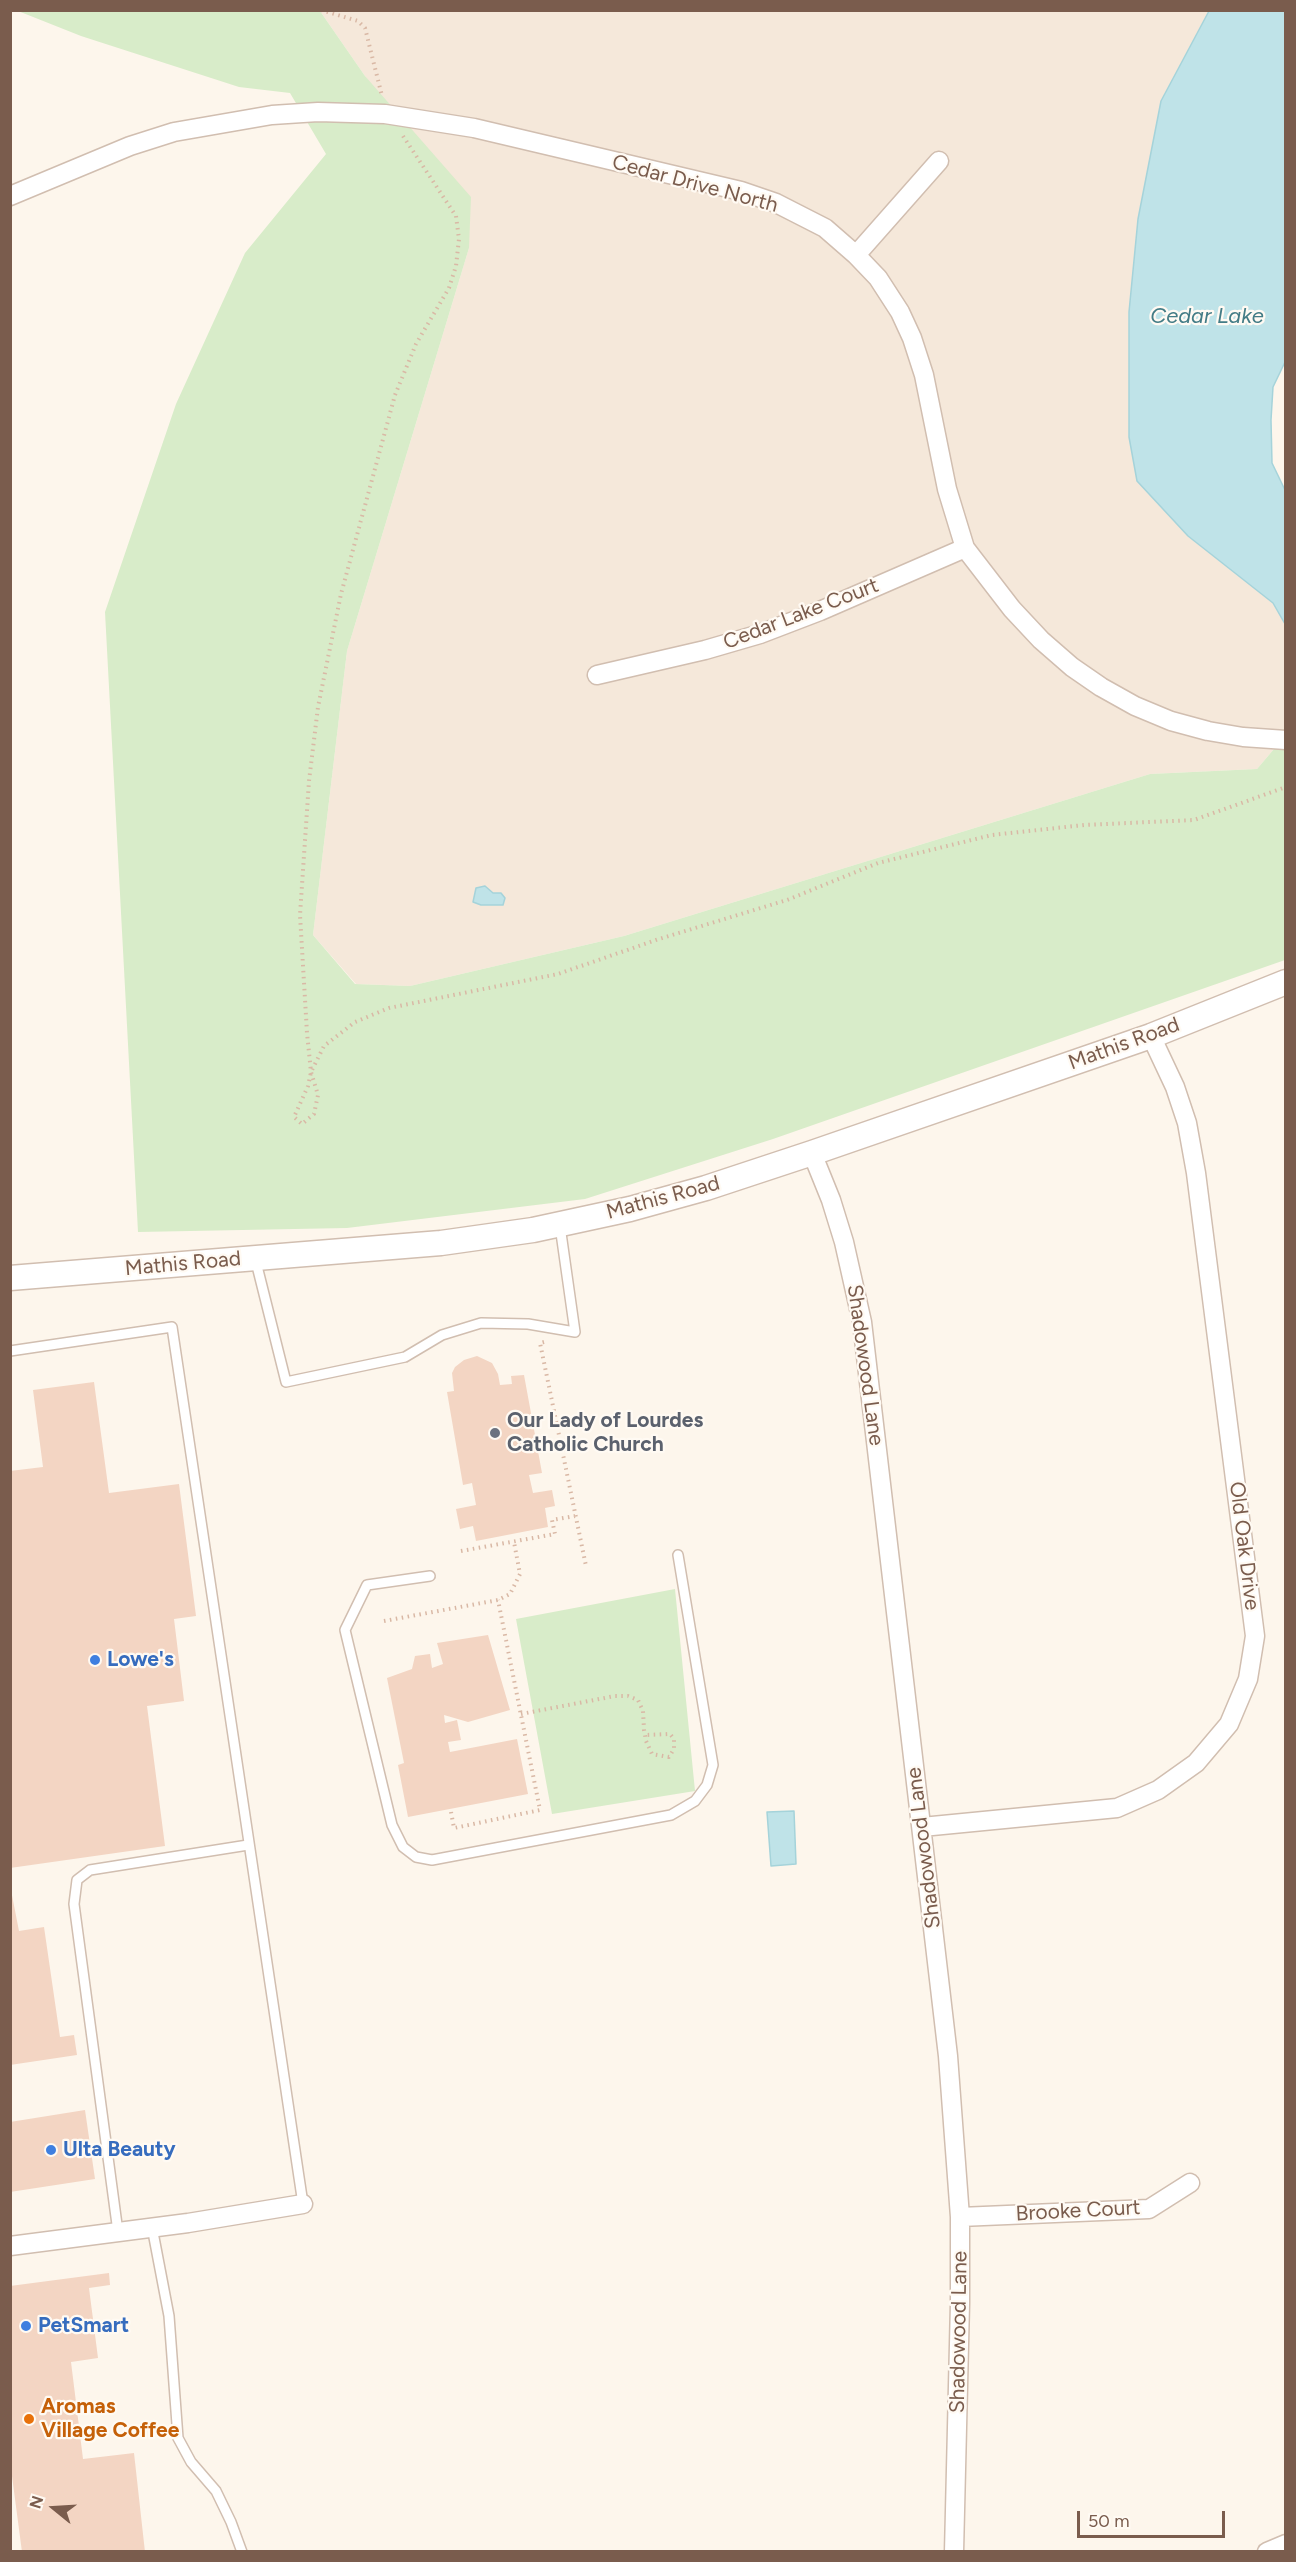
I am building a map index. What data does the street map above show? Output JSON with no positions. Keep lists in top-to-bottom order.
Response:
{
  "streets": {
    "street": [
      "Cedar Drive North",
      "Cedar Lake Court",
      "Mathis Road",
      "Shadowood Lane",
      "Old Oak Drive",
      "Brooke Court"
    ]
  },
  "crossings": [
    ["Cedar Drive North", "Cedar Lake Court"],
    ["Mathis Road", "Shadowood Lane"],
    ["Mathis Road", "Old Oak Drive"],
    ["Shadowood Lane", "Old Oak Drive"],
    ["Shadowood Lane", "Brooke Court"]
  ],
  "water": ["Cedar Lake"],
  "places": [
    "Our Lady of Lourdes Catholic Church",
    "Lowe's",
    "Ulta Beauty",
    "PetSmart",
    "Aromas Village Coffee"
  ],
  "scale_bar": "50 m",
  "north": "left"
}
